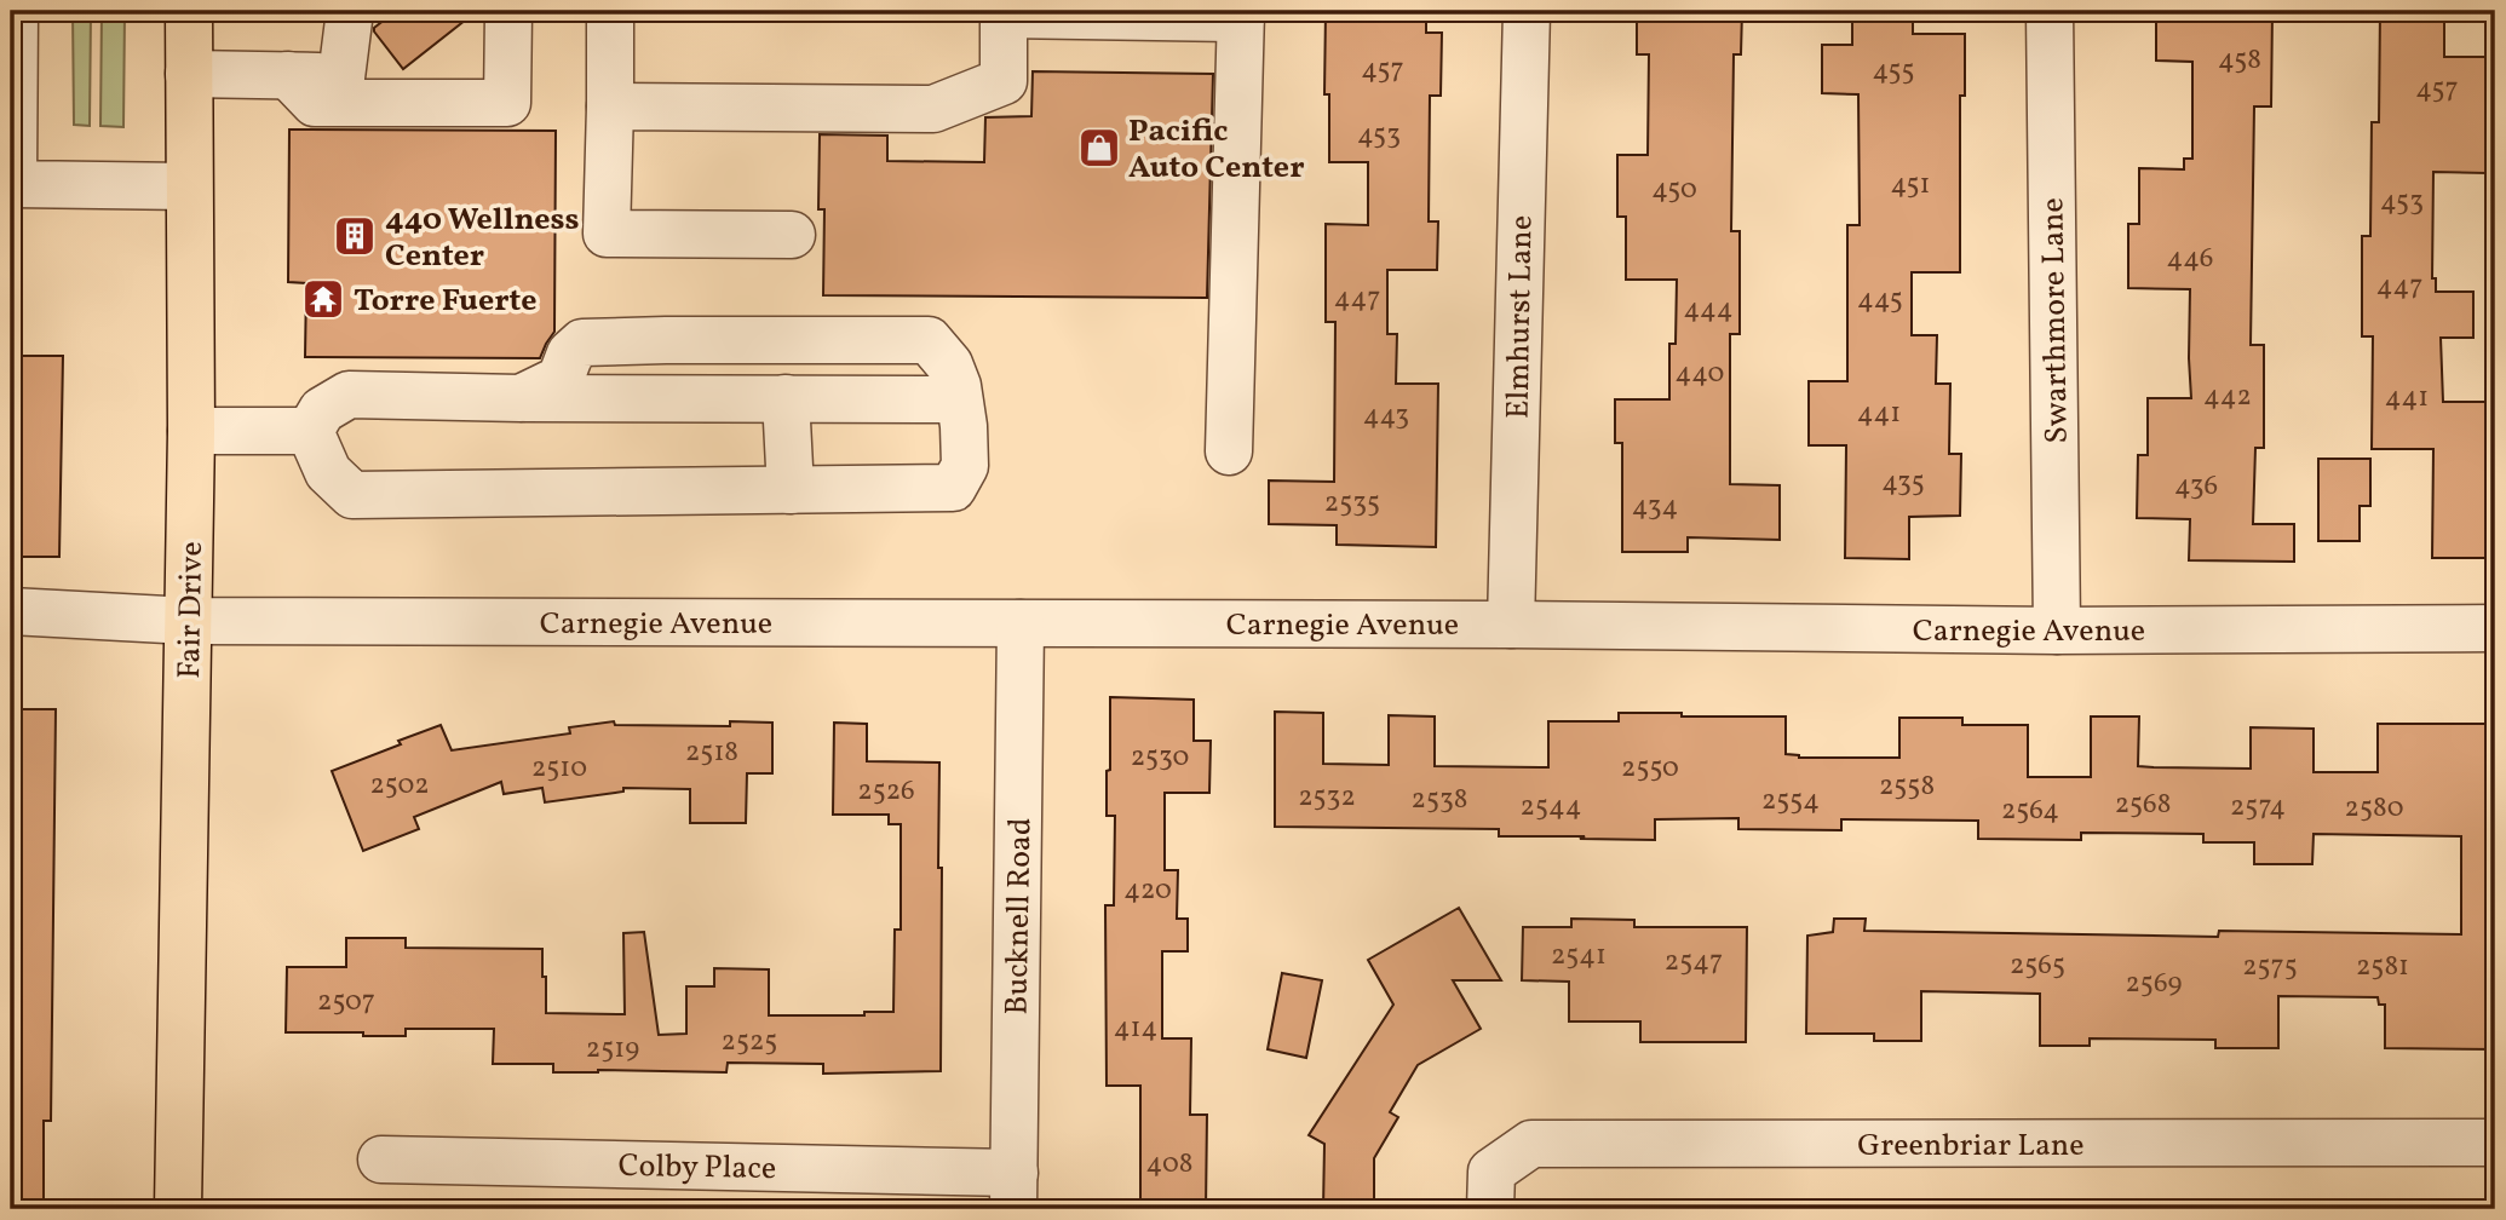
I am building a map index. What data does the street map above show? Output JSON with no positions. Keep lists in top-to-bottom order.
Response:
{
  "streets": {
    "main road": ["Fair Drive"],
    "street": [
      "Elmhurst Lane",
      "Swarthmore Lane",
      "Carnegie Avenue",
      "Bucknell Road",
      "Greenbriar Lane",
      "Colby Place"
    ]
  },
  "crossings": [
    ["Elmhurst Lane", "Carnegie Avenue"],
    ["Swarthmore Lane", "Carnegie Avenue"],
    ["Fair Drive", "Carnegie Avenue"],
    ["Carnegie Avenue", "Bucknell Road"],
    ["Bucknell Road", "Colby Place"]
  ],
  "places": {
    "shop": ["Pacific Auto Center"],
    "building": ["440 Wellness Center"],
    "temple": ["Torre Fuerte"]
  },
  "house_numbers": [
    "458",
    "457",
    "455",
    "457",
    "453",
    "451",
    "450",
    "453",
    "446",
    "447",
    "447",
    "445",
    "444",
    "440",
    "442",
    "441",
    "441",
    "443",
    "435",
    "436",
    "2535",
    "434",
    "2518",
    "2530",
    "2510",
    "2550",
    "2502",
    "2558",
    "2526",
    "2532",
    "2538",
    "2554",
    "2568",
    "2544",
    "2574",
    "2580",
    "2564",
    "420",
    "2541",
    "2547",
    "2565",
    "2575",
    "2581",
    "2569",
    "2507",
    "414",
    "2525",
    "2519",
    "408"
  ]
}
